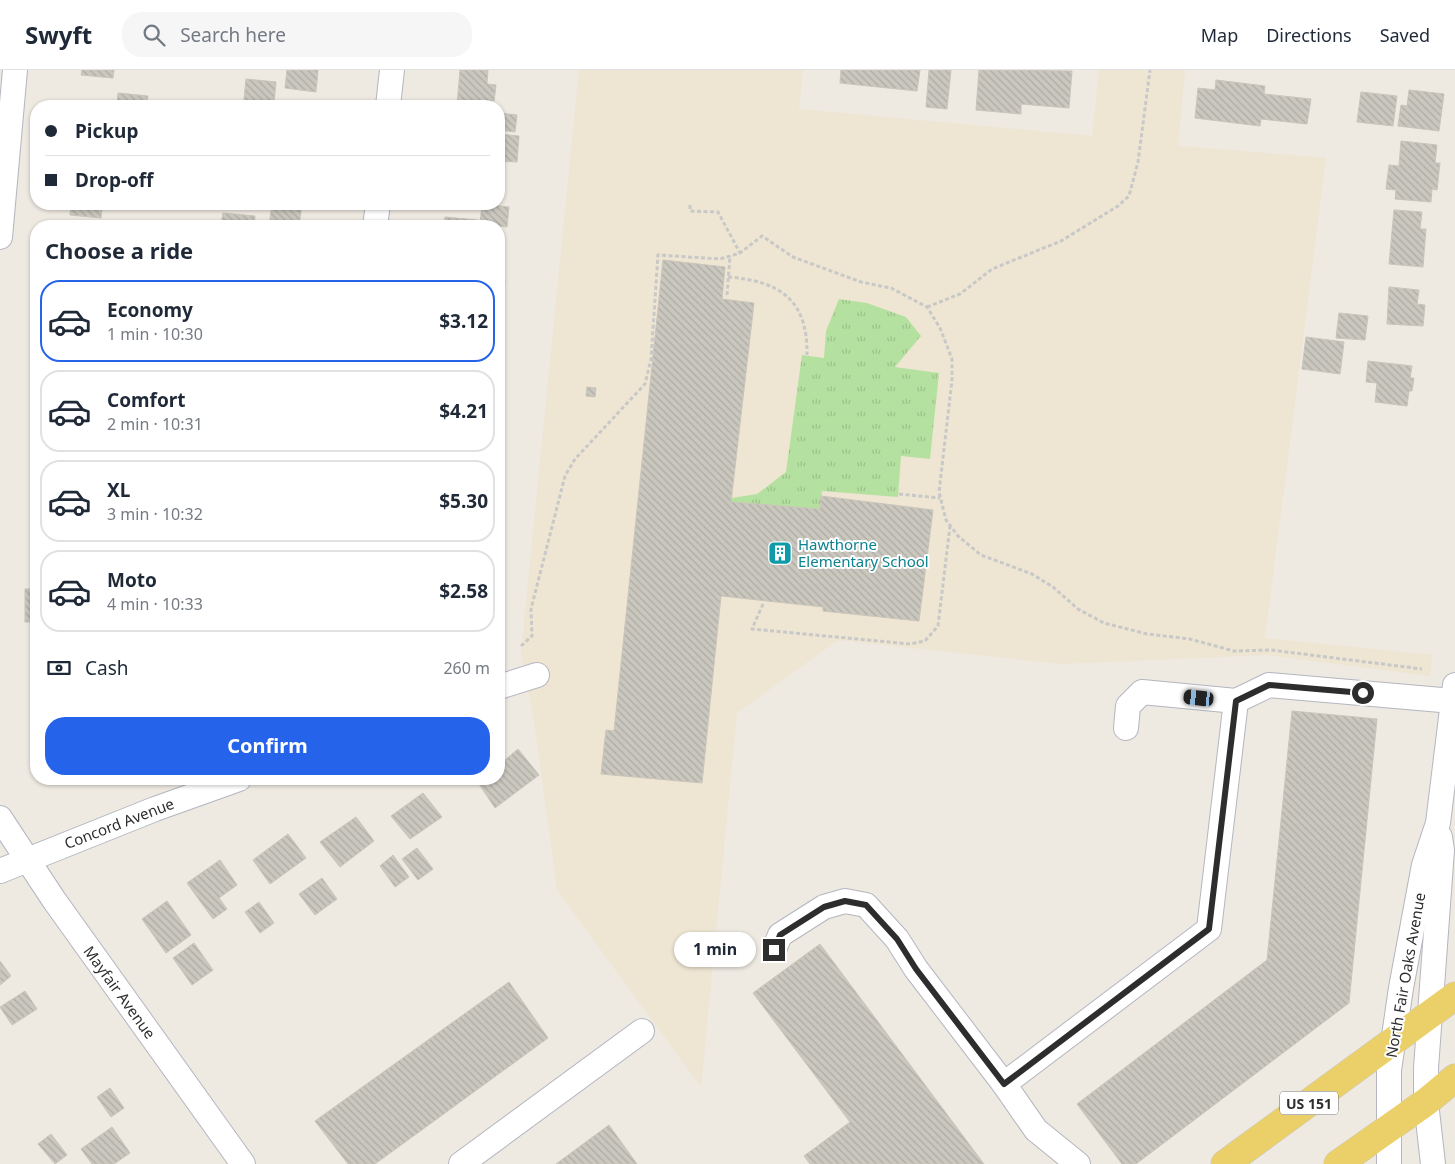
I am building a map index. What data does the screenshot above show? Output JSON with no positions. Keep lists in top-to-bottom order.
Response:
{
  "streets": {
    "main road": ["US 151"],
    "street": ["Concord Avenue", "North Fair Oaks Avenue", "Mayfair Avenue"]
  },
  "crossings": [
    ["Concord Avenue", "Mayfair Avenue"],
    ["North Fair Oaks Avenue", "US 151"]
  ],
  "places": {
    "building": ["Hawthorne Elementary School"]
  },
  "page": {
    "header": "Swyft",
    "search": "Search here",
    "nav": ["Map", "Directions", "Saved"],
    "banner": ["Pickup", "Drop-off"],
    "heading": "Choose a ride",
    "list": [
      {
        "name": "Economy",
        "note": "1 min · 10:30",
        "value": "$3.12"
      },
      {
        "name": "Comfort",
        "note": "2 min · 10:31",
        "value": "$4.21"
      },
      {
        "name": "XL",
        "note": "3 min · 10:32",
        "value": "$5.30"
      },
      {
        "name": "Moto",
        "note": "4 min · 10:33",
        "value": "$2.58"
      }
    ],
    "pay": ["Cash", "260 m"],
    "buttons": "Confirm",
    "bubble": "1 min"
  }
}
